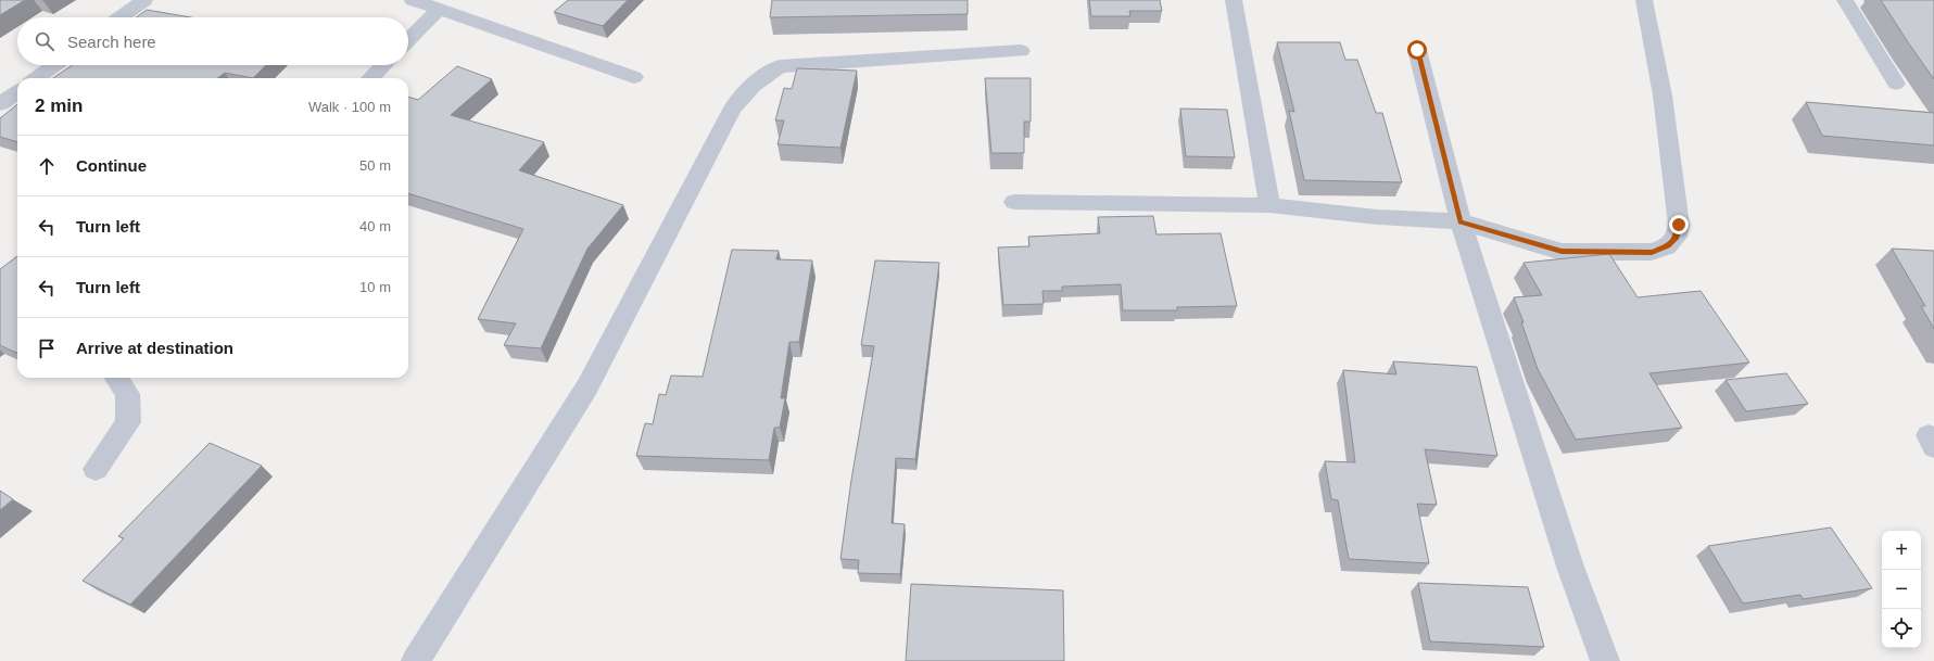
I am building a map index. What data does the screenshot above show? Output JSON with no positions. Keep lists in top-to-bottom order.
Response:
{
  "page": {
    "search": "Search here",
    "heading": ["2 min", "Walk · 100 m"],
    "list": [
      ["Continue", "50 m"],
      ["Turn left", "40 m"],
      ["Turn left", "10 m"],
      "Arrive at destination"
    ],
    "map_buttons": ["+", "−"]
  }
}
